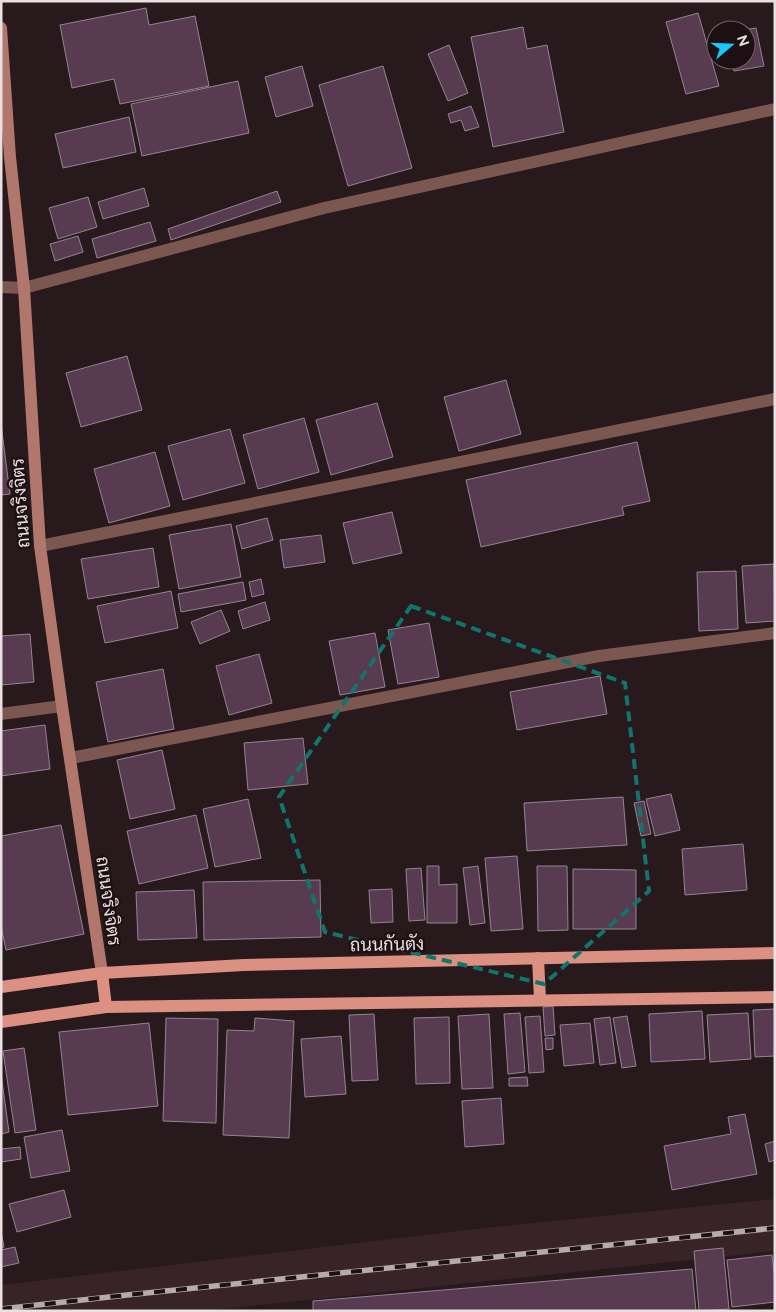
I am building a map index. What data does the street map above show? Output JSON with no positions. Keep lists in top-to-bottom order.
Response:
{
  "streets": {
    "main road": ["ถนนกันตัง"],
    "street": ["ถนนจริงจิตร"]
  },
  "crossings": [
    ["ถนนจริงจิตร", "ถนนกันตัง"]
  ],
  "north": "right"
}
